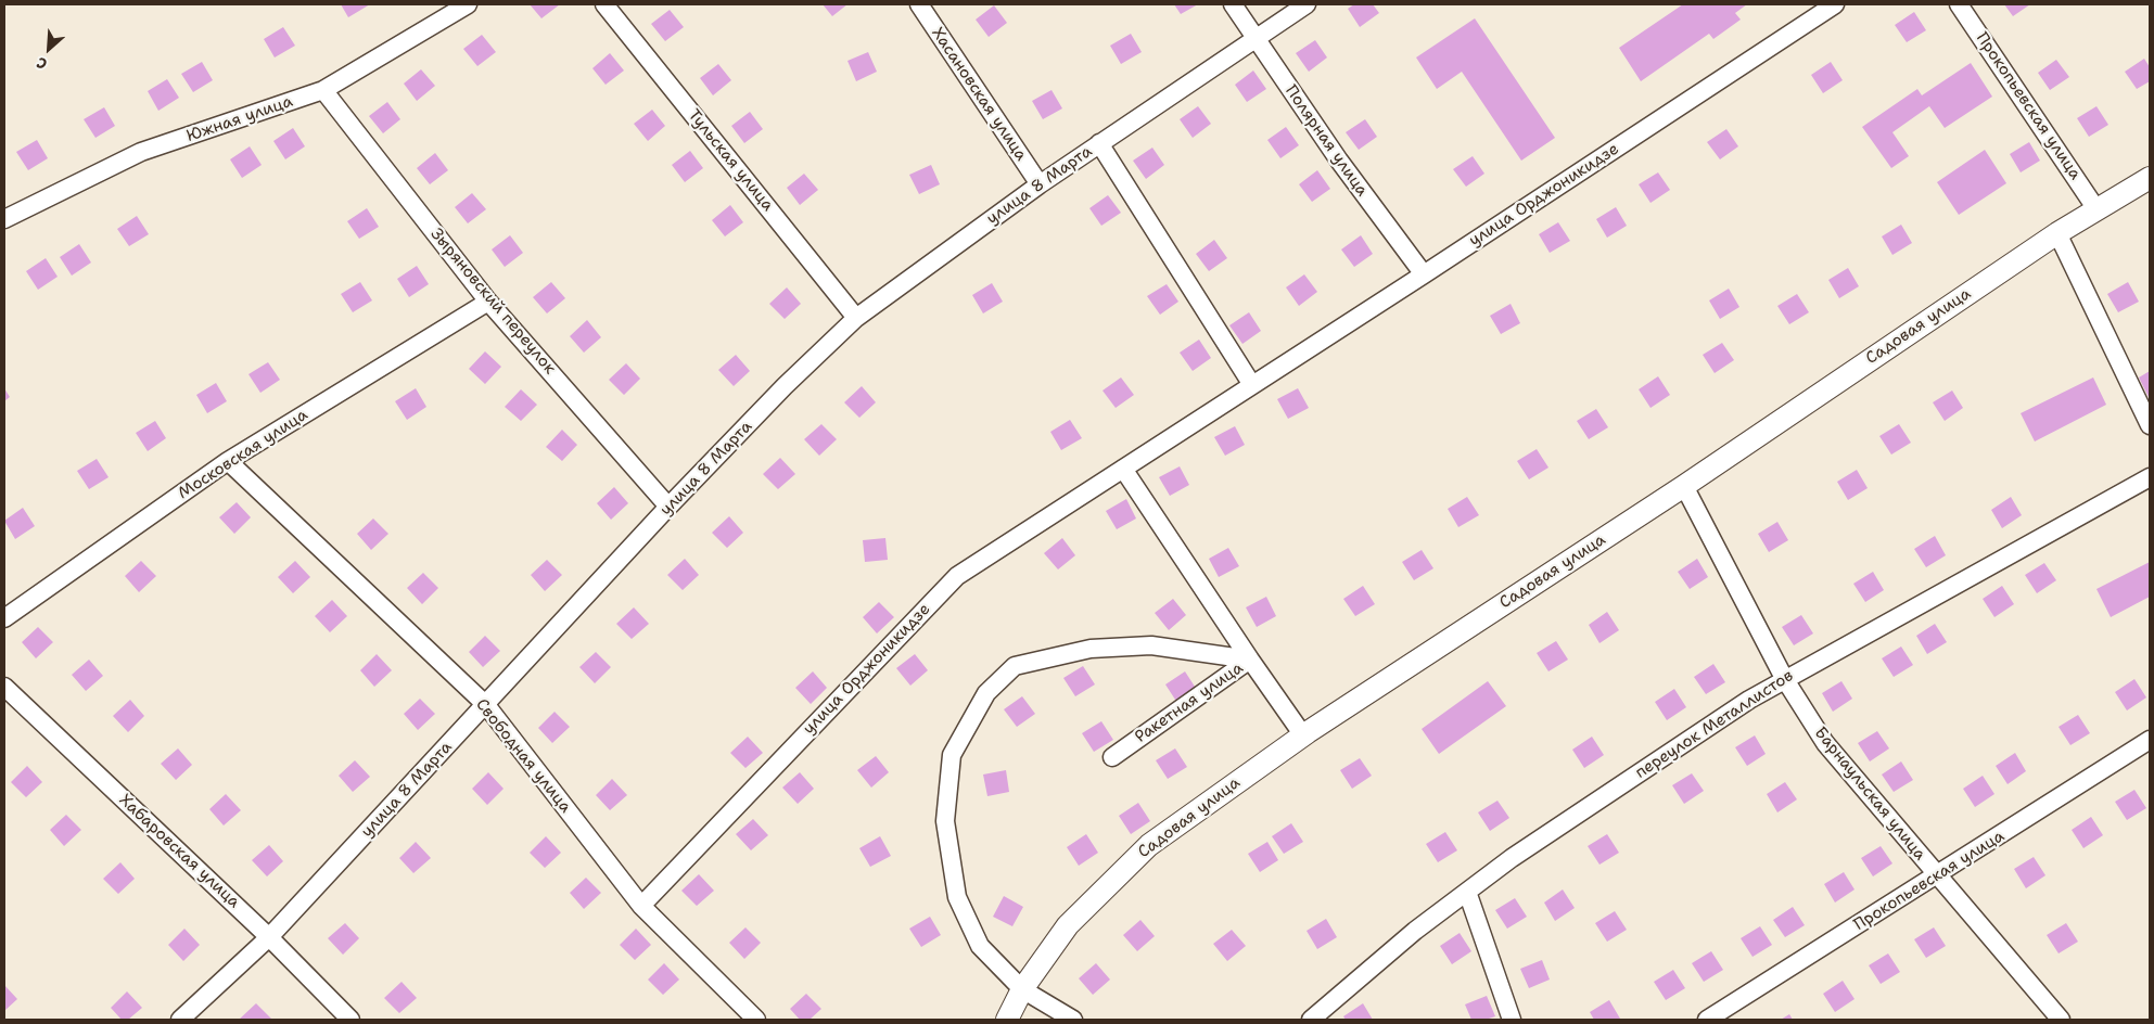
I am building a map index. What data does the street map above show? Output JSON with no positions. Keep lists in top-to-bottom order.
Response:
{
  "streets": {
    "street": [
      "Хасановская улица",
      "Прокопьевская улица",
      "Южная улица",
      "Полярная улица",
      "Тульская улица",
      "улица 8 Марта",
      "улица Орджоникидзе",
      "Зыряновский переулок",
      "Садовая улица",
      "Московская улица",
      "Ракетная улица",
      "переулок Металлистов",
      "Свободная улица",
      "Барнаульская улица",
      "Хабаровская улица"
    ]
  },
  "crossings": [
    ["Хасановская улица", "улица 8 Марта"],
    ["Прокопьевская улица", "Садовая улица"],
    ["Прокопьевская улица", "Барнаульская улица"],
    ["Южная улица", "Зыряновский переулок"],
    ["Полярная улица", "улица 8 Марта"],
    ["Полярная улица", "улица Орджоникидзе"],
    ["Тульская улица", "улица 8 Марта"],
    ["улица 8 Марта", "Зыряновский переулок"],
    ["улица 8 Марта", "Свободная улица"],
    ["улица 8 Марта", "Хабаровская улица"],
    ["улица Орджоникидзе", "Свободная улица"],
    ["Зыряновский переулок", "Московская улица"],
    ["Садовая улица", "Ракетная улица"],
    ["Садовая улица", "Барнаульская улица"],
    ["Московская улица", "Свободная улица"],
    ["переулок Металлистов", "Барнаульская улица"]
  ],
  "north": "bottom left"
}
